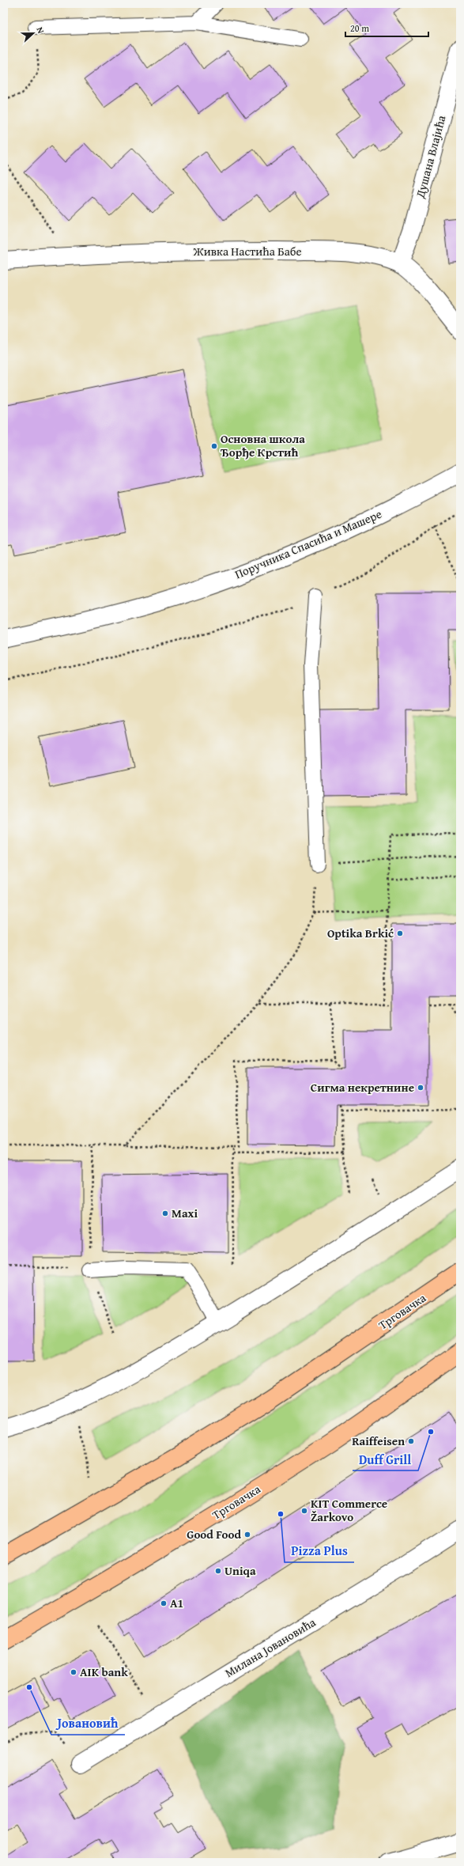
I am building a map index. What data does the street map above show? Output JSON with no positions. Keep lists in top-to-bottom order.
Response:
{
  "streets": {
    "main road": ["Трговачка"],
    "street": [
      "Душана Влајића",
      "Живка Настића Бабе",
      "Поручника Спасића и Машере",
      "Милана Јовановића"
    ]
  },
  "crossings": [
    ["Душана Влајића", "Живка Настића Бабе"]
  ],
  "places": [
    "Основна школа Ђорђе Крстић",
    "Optika Brkić",
    "Сигма некретнине",
    "Maxi",
    "Duff Grill",
    "Raiffeisen",
    "KIT Commerce Žarkovo",
    "Pizza Plus",
    "Good Food",
    "Uniqa",
    "A1",
    "AIK bank",
    "Јовановић"
  ],
  "scale_bar": "20 m",
  "north": "right"
}
